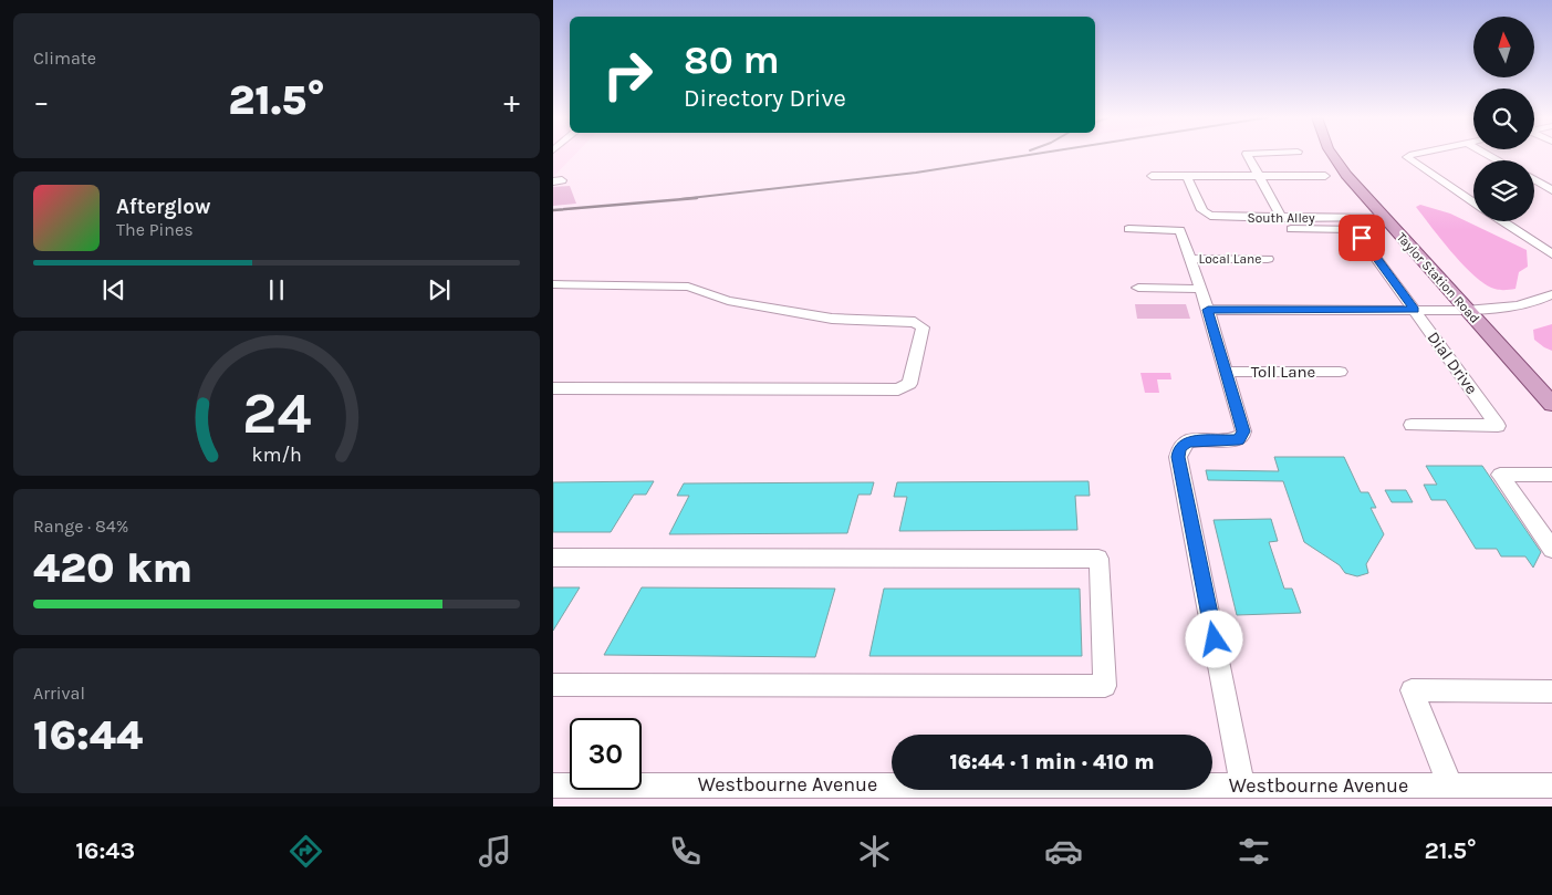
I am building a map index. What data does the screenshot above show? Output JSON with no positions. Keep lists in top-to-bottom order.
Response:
{
  "streets": {
    "main road": ["Taylor Station Road"],
    "street": [
      "South Alley",
      "Local Lane",
      "Dial Drive",
      "Toll Lane",
      "Westbourne Avenue"
    ]
  },
  "crossings": [
    ["South Alley", "Taylor Station Road"]
  ],
  "north": "top",
  "page": {
    "tile": [
      "Climate",
      ["Range · 84%", "420 km"],
      ["Arrival", "16:44"]
    ],
    "turn": ["80 m", "Directory Drive"],
    "heat": ["−", "21.5°", "+"],
    "song": ["Afterglow", "The Pines"],
    "limit": "30",
    "trip": "16:44 · 1 min · 410 m",
    "tabs": ["16:43", "21.5°"],
    "gauge": ["24", "km/h"]
  }
}
